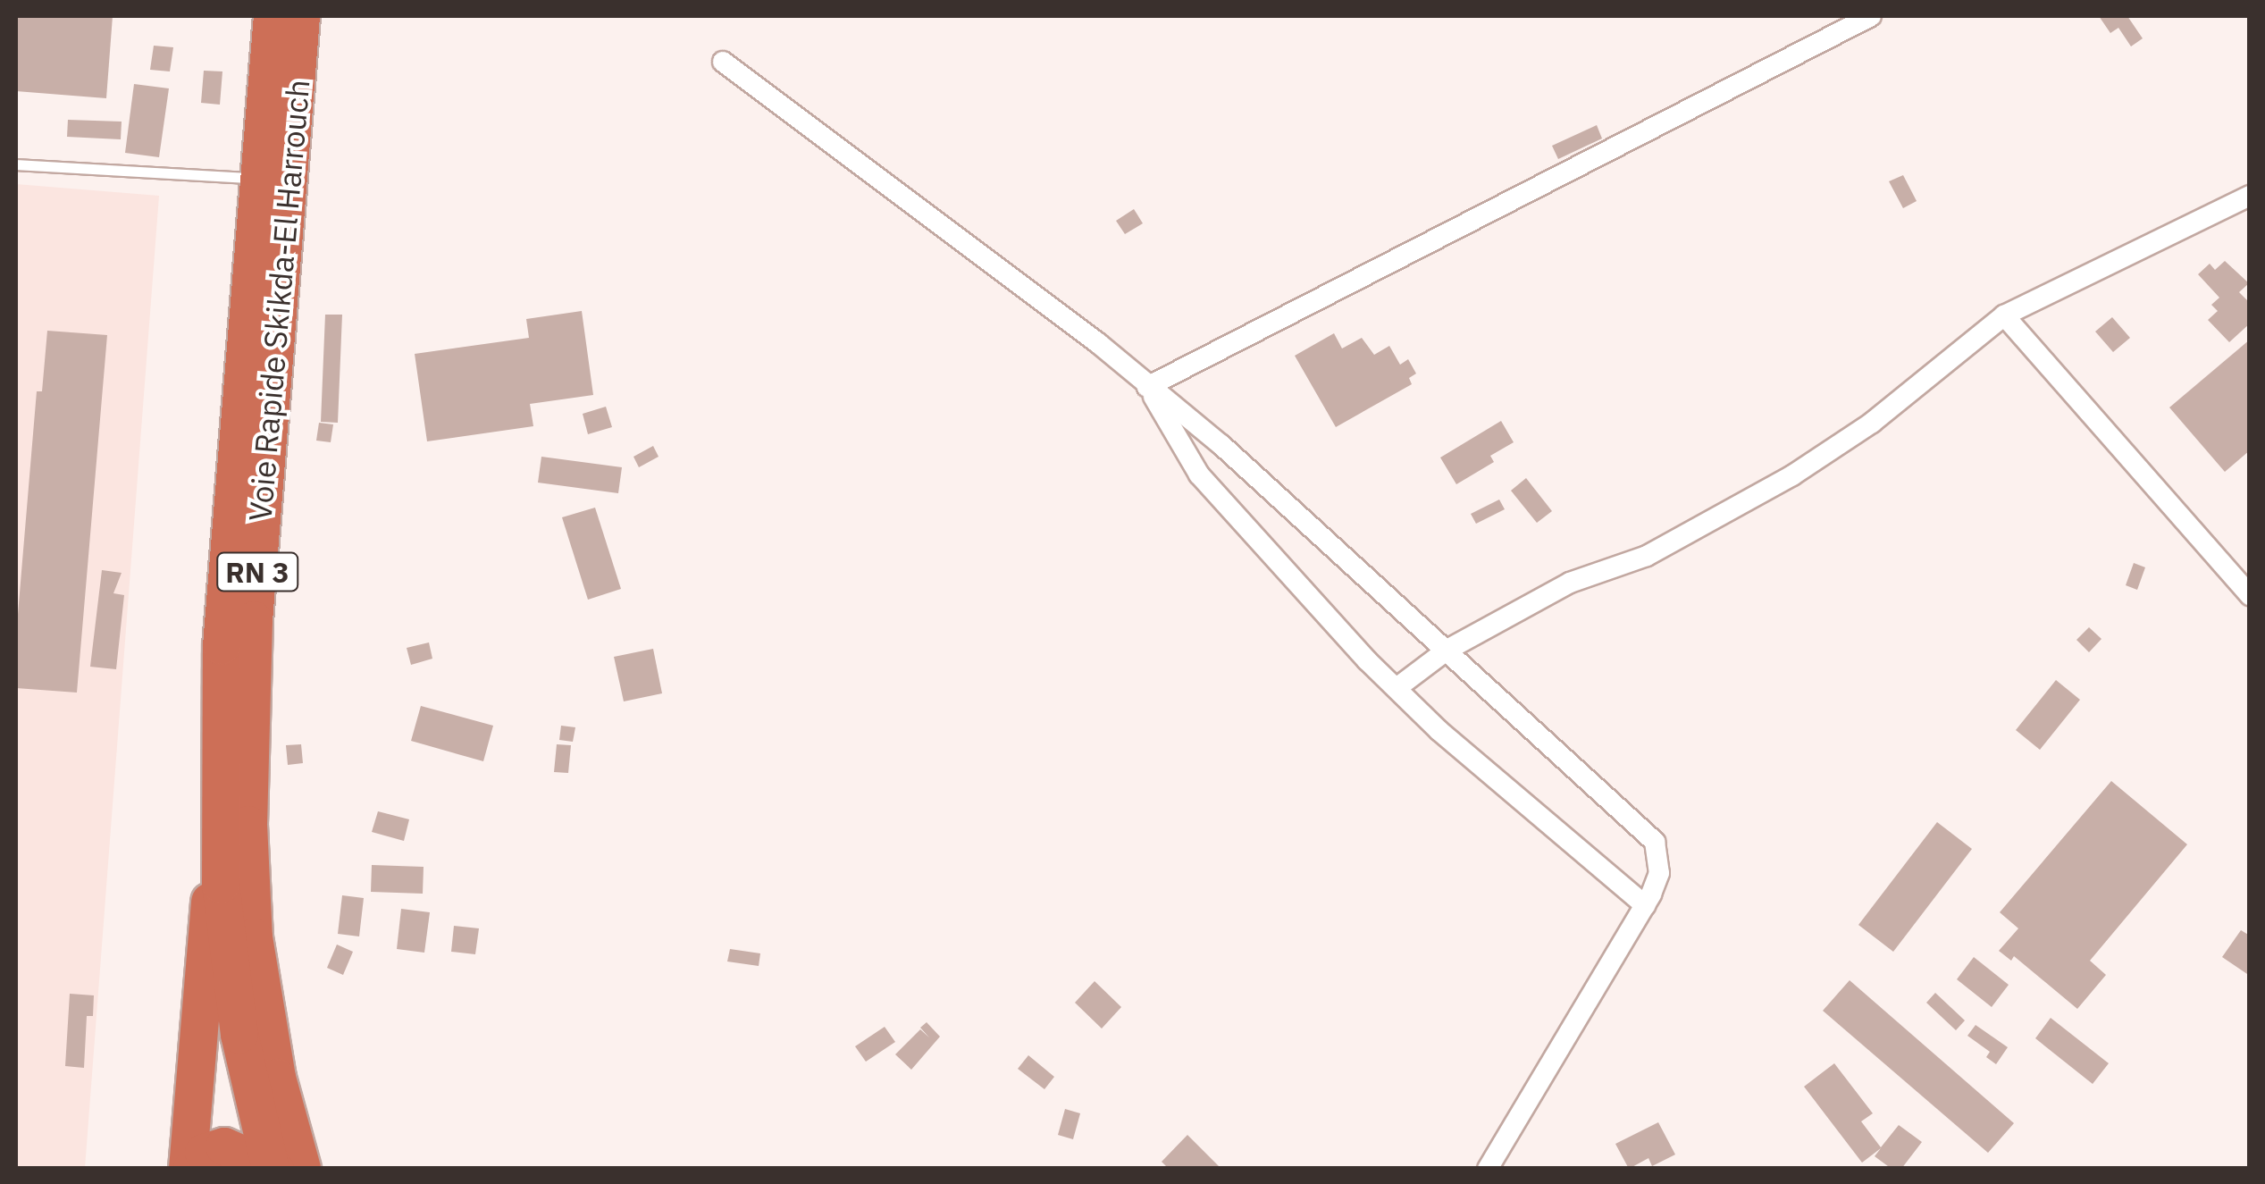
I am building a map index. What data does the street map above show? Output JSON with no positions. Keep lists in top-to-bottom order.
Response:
{
  "streets": {
    "highway": ["Voie Rapide Skikda-El Harrouch", "RN 3"]
  }
}
